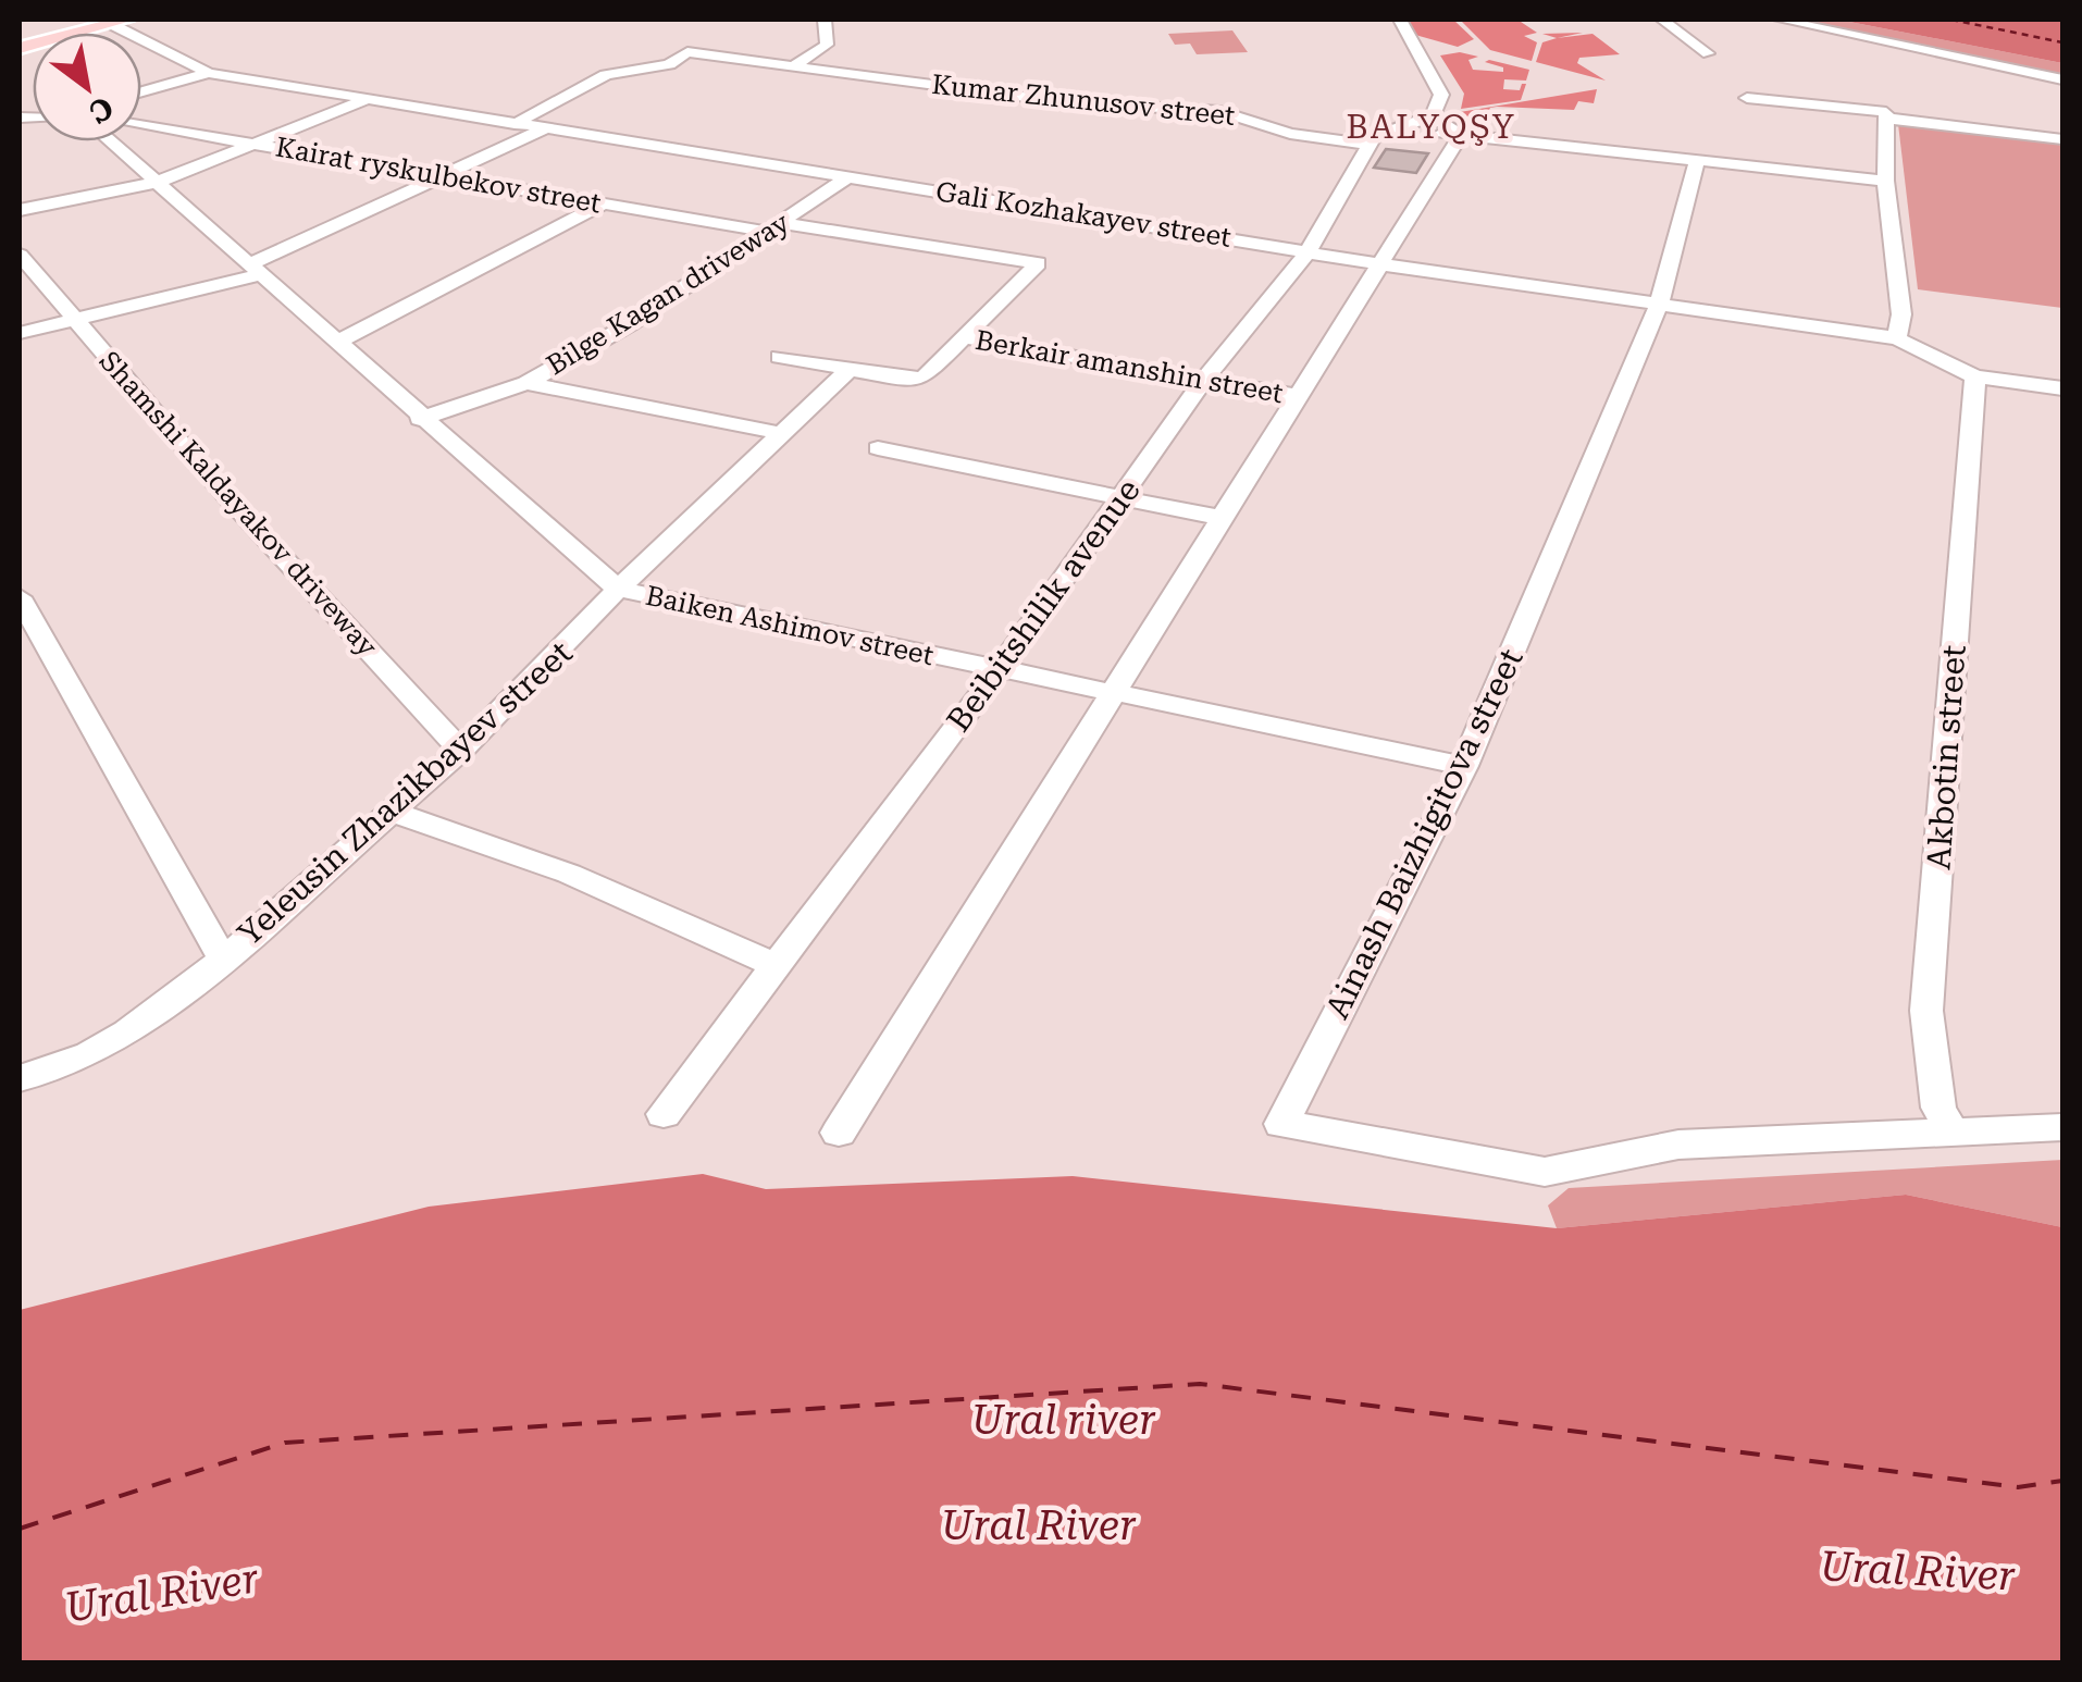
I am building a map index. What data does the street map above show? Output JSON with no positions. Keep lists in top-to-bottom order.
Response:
{
  "streets": {
    "street": [
      "Kumar Zhunusov street",
      "Kairat ryskulbekov street",
      "Gali Kozhakayev street",
      "Bilge Kagan driveway",
      "Berkair amanshin street",
      "Shamshi Kaldayakov driveway",
      "Beibitshilik avenue",
      "Baiken Ashimov street",
      "Akbotin street",
      "Yeleusin Zhazikbayev street",
      "Ainash Baizhigitova street"
    ]
  },
  "crossings": [
    ["Kumar Zhunusov street", "Gali Kozhakayev street"],
    ["Kumar Zhunusov street", "Beibitshilik avenue"],
    ["Kairat ryskulbekov street", "Bilge Kagan driveway"],
    ["Kairat ryskulbekov street", "Berkair amanshin street"],
    ["Gali Kozhakayev street", "Bilge Kagan driveway"],
    ["Gali Kozhakayev street", "Beibitshilik avenue"],
    ["Gali Kozhakayev street", "Akbotin street"],
    ["Gali Kozhakayev street", "Ainash Baizhigitova street"],
    ["Bilge Kagan driveway", "Baiken Ashimov street"],
    ["Berkair amanshin street", "Beibitshilik avenue"],
    ["Shamshi Kaldayakov driveway", "Yeleusin Zhazikbayev street"],
    ["Beibitshilik avenue", "Baiken Ashimov street"],
    ["Baiken Ashimov street", "Yeleusin Zhazikbayev street"],
    ["Baiken Ashimov street", "Ainash Baizhigitova street"],
    ["Akbotin street", "Ainash Baizhigitova street"]
  ],
  "districts": ["BALYQŞY"],
  "water": ["Ural river", "Ural River"],
  "north": "bottom right"
}
